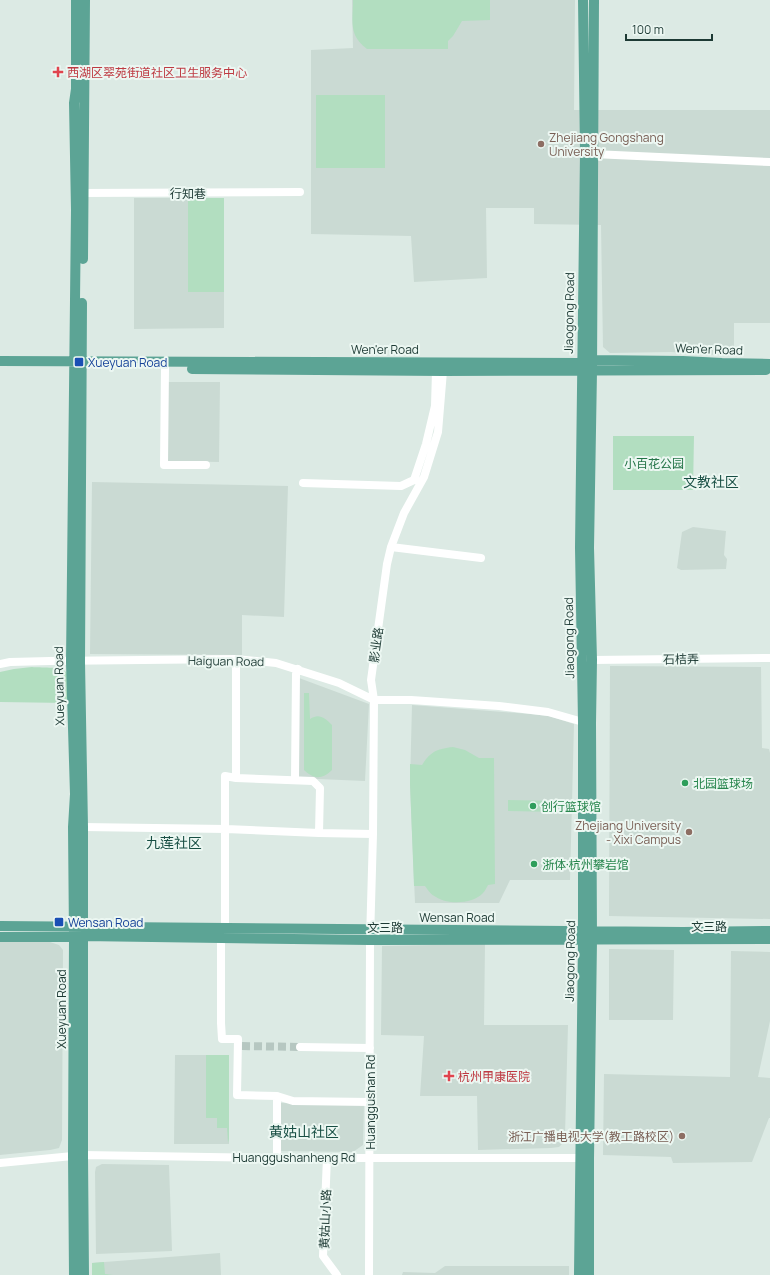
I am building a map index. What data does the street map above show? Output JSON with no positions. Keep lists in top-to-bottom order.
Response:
{
  "streets": {
    "main road": [
      "Jiaogong Road",
      "Wen'er Road",
      "Xueyuan Road",
      "Wensan Road",
      "文三路"
    ],
    "street": [
      "行知巷",
      "影业路",
      "石桔弄",
      "Haiguan Road",
      "Huanggushan Rd",
      "Huanggushanheng Rd",
      "黄姑山小路"
    ]
  },
  "crossings": [
    ["行知巷", "Xueyuan Road"],
    ["Jiaogong Road", "Wen'er Road"],
    ["Jiaogong Road", "石桔弄"],
    ["Jiaogong Road", "Wensan Road"],
    ["Jiaogong Road", "文三路"],
    ["Jiaogong Road", "Huanggushanheng Rd"],
    ["Wen'er Road", "影业路"],
    ["Wen'er Road", "Xueyuan Road"],
    ["影业路", "Haiguan Road"],
    ["影业路", "Wensan Road"],
    ["影业路", "Huanggushan Rd"],
    ["Haiguan Road", "Xueyuan Road"],
    ["Xueyuan Road", "文三路"],
    ["Xueyuan Road", "Huanggushanheng Rd"],
    ["Wensan Road", "文三路"],
    ["Wensan Road", "Huanggushan Rd"],
    ["文三路", "Huanggushan Rd"],
    ["Huanggushan Rd", "Huanggushanheng Rd"],
    ["Huanggushanheng Rd", "黄姑山小路"]
  ],
  "districts": ["文教社区", "九莲社区", "黄姑山社区"],
  "parks": ["小百花公园"],
  "places": {
    "health": ["西湖区翠苑街道社区卫生服务中心", "杭州甲康医院"],
    "other": [
      "Zhejiang Gongshang University",
      "北园篮球场",
      "创行篮球馆",
      "Zhejiang University - Xixi Campus",
      "浙体·杭州攀岩馆",
      "浙江广播电视大学(教工路校区)"
    ],
    "transit": ["Xueyuan Road", "Wensan Road"]
  },
  "scale_bar": "100 m"
}
